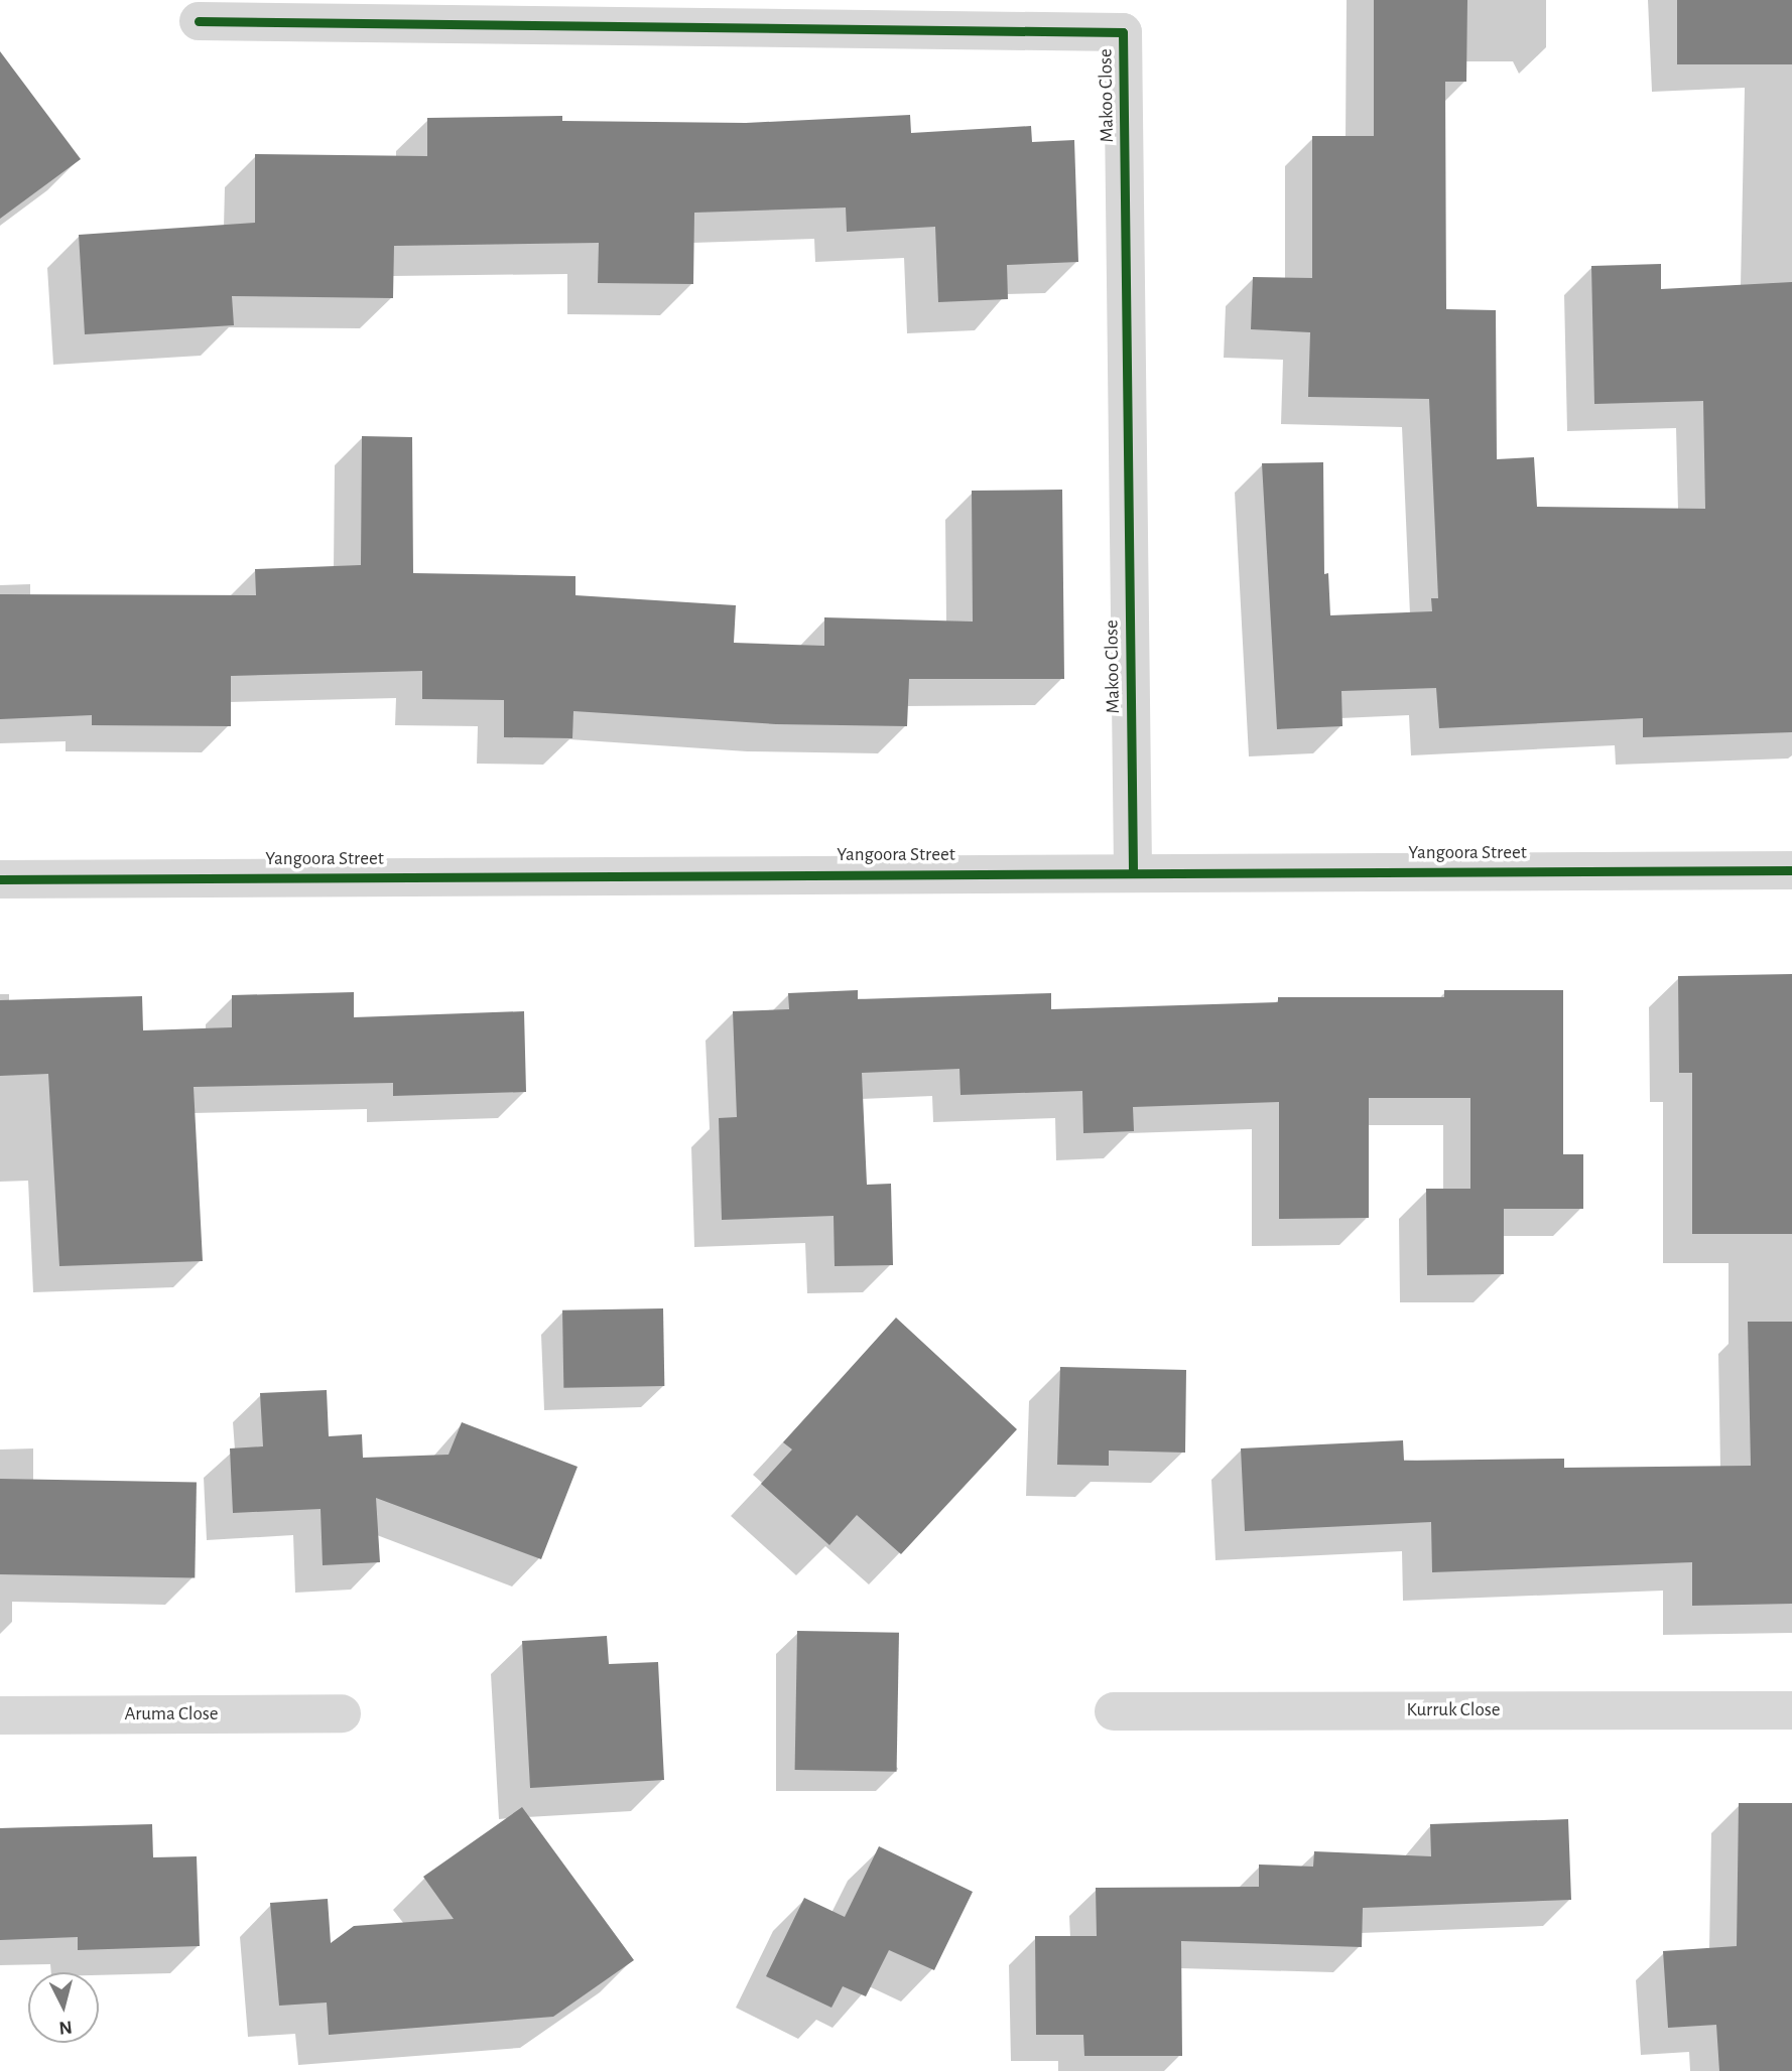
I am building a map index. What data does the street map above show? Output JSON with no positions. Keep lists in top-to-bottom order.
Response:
{
  "streets": {
    "street": [
      "Makoo Close",
      "Yangoora Street",
      "Kurruk Close",
      "Aruma Close"
    ]
  },
  "crossings": [
    ["Makoo Close", "Yangoora Street"]
  ],
  "north": "bottom"
}
